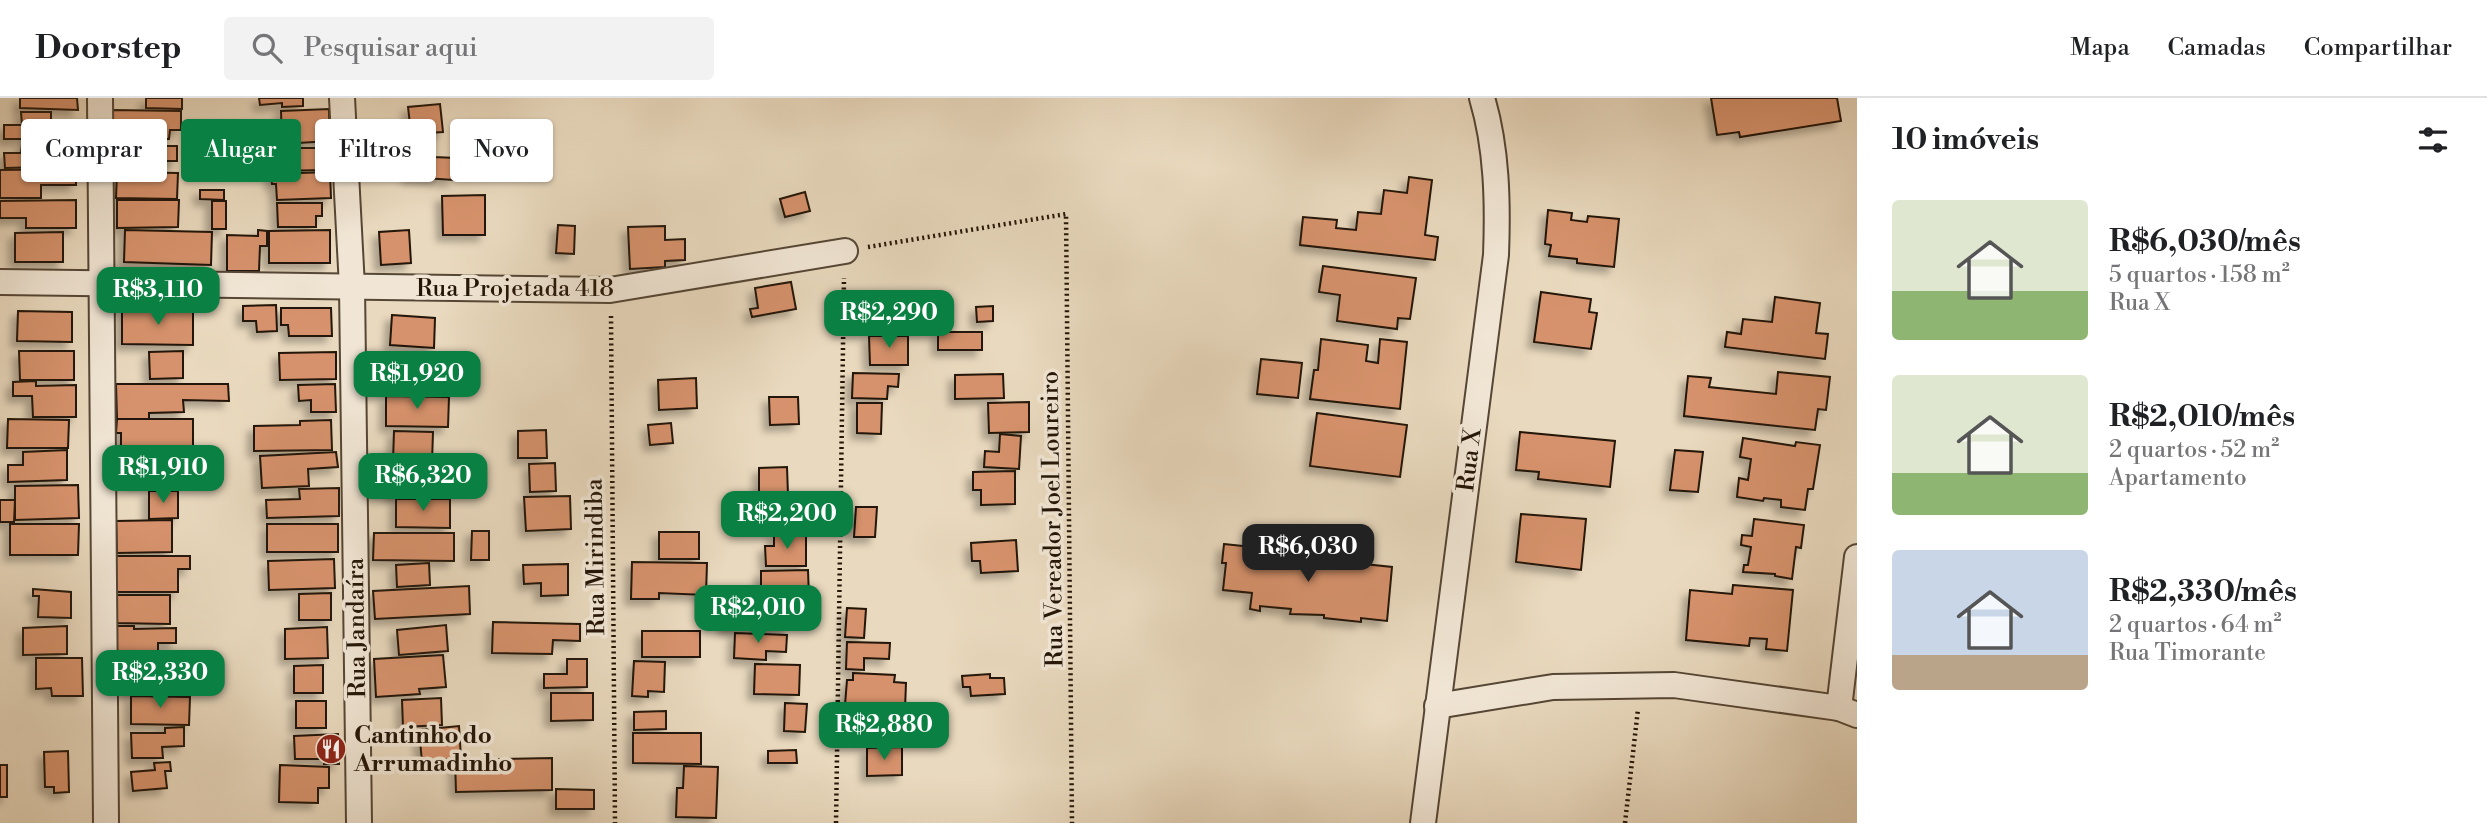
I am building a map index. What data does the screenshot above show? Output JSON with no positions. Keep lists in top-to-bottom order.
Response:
{
  "streets": {
    "street": ["Rua Projetada 418", "Rua X", "Rua Jandaíra"],
    "path": ["Rua Vereador Joel Loureiro", "Rua Mirindiba"]
  },
  "crossings": [
    ["Rua Projetada 418", "Rua Vereador Joel Loureiro"],
    ["Rua Projetada 418", "Rua Mirindiba"],
    ["Rua Projetada 418", "Rua Jandaíra"]
  ],
  "places": {
    "restaurant": ["Cantinho do Arrumadinho"]
  },
  "page": {
    "header": "Doorstep",
    "search": "Pesquisar aqui",
    "nav": ["Mapa", "Camadas", "Compartilhar"],
    "heading": "10 imóveis",
    "chip": [
      "Comprar",
      "Alugar",
      "Filtros",
      "Novo"
    ],
    "list": [
      {
        "name": "R$6,030/mês",
        "note": "5 quartos · 158 m² · Rua X"
      },
      {
        "name": "R$2,010/mês",
        "note": "2 quartos · 52 m² · Apartamento"
      },
      {
        "name": "R$2,330/mês",
        "note": "2 quartos · 64 m² · Rua Timorante"
      }
    ],
    "price": [
      "R$3,110",
      "R$2,290",
      "R$1,920",
      "R$1,910",
      "R$6,320",
      "R$2,200",
      "R$6,030",
      "R$2,010",
      "R$2,330",
      "R$2,880"
    ]
  }
}
